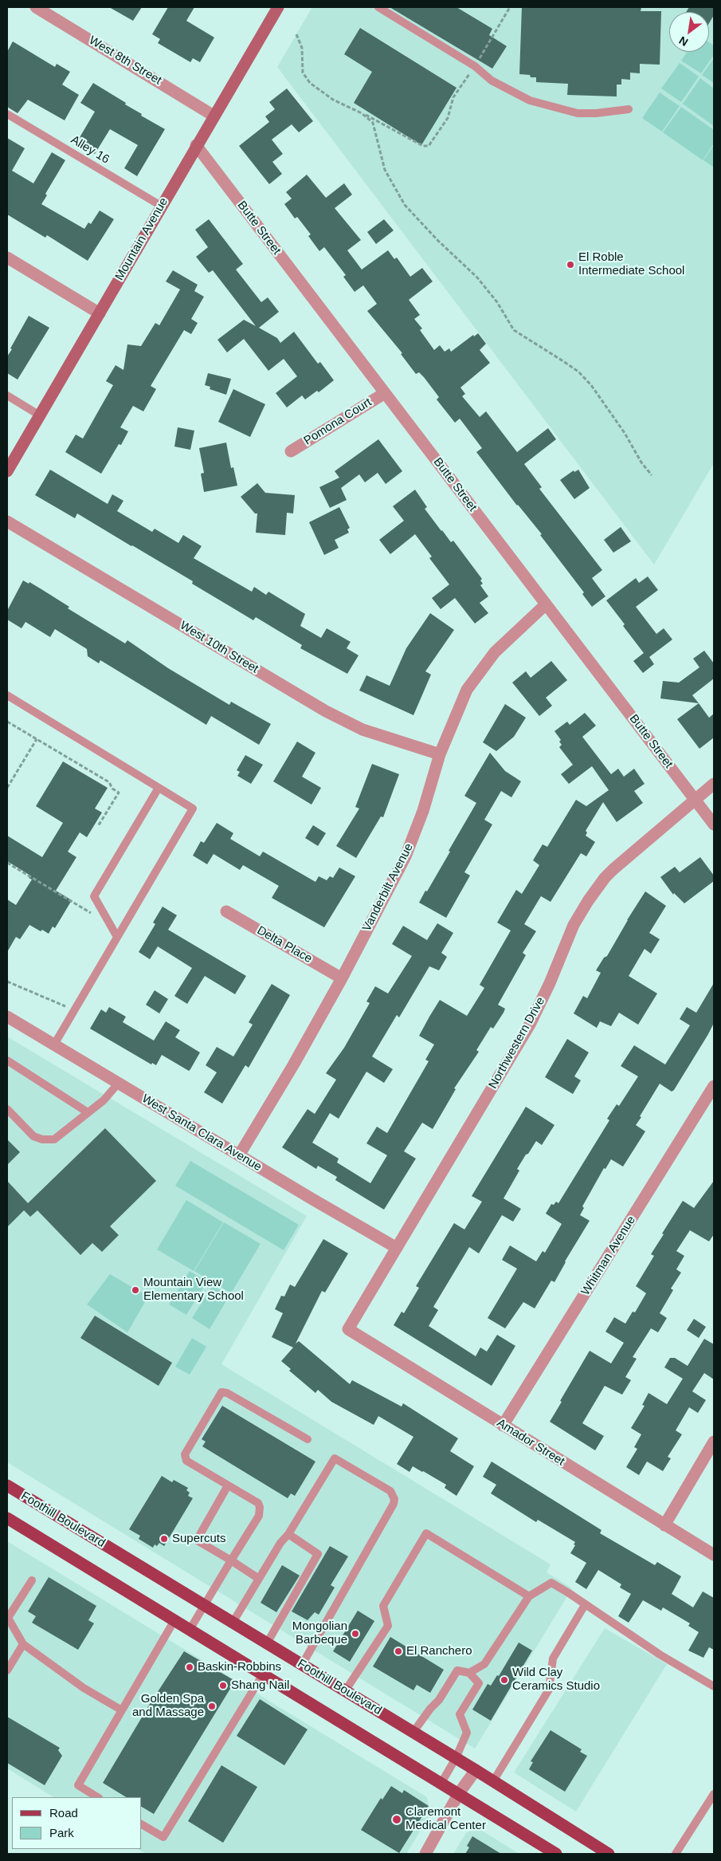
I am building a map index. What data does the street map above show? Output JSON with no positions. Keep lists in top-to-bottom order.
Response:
{
  "streets": {
    "main road": ["Mountain Avenue", "Foothill Boulevard"],
    "street": [
      "West 8th Street",
      "Butte Street",
      "Pomona Court",
      "West 10th Street",
      "Vanderbilt Avenue",
      "Delta Place",
      "Northwestern Drive",
      "West Santa Clara Avenue",
      "Whitman Avenue",
      "Amador Street"
    ],
    "lane": ["Alley 16"]
  },
  "crossings": [
    ["West 8th Street", "Mountain Avenue"],
    ["Alley 16", "Mountain Avenue"],
    ["Butte Street", "Mountain Avenue"],
    ["Butte Street", "Pomona Court"],
    ["Butte Street", "Vanderbilt Avenue"],
    ["Butte Street", "Northwestern Drive"],
    ["West 10th Street", "Vanderbilt Avenue"],
    ["Vanderbilt Avenue", "Delta Place"],
    ["Vanderbilt Avenue", "West Santa Clara Avenue"],
    ["Northwestern Drive", "West Santa Clara Avenue"],
    ["Northwestern Drive", "Amador Street"],
    ["Whitman Avenue", "Amador Street"]
  ],
  "places": [
    "El Roble Intermediate School",
    "Mountain View Elementary School",
    "Supercuts",
    "Mongolian Barbeque",
    "El Ranchero",
    "Baskin-Robbins",
    "Wild Clay Ceramics Studio",
    "Shang Nail",
    "Golden Spa and Massage",
    "Claremont Medical Center"
  ],
  "legend": ["Road", "Park"],
  "north": "bottom left"
}
